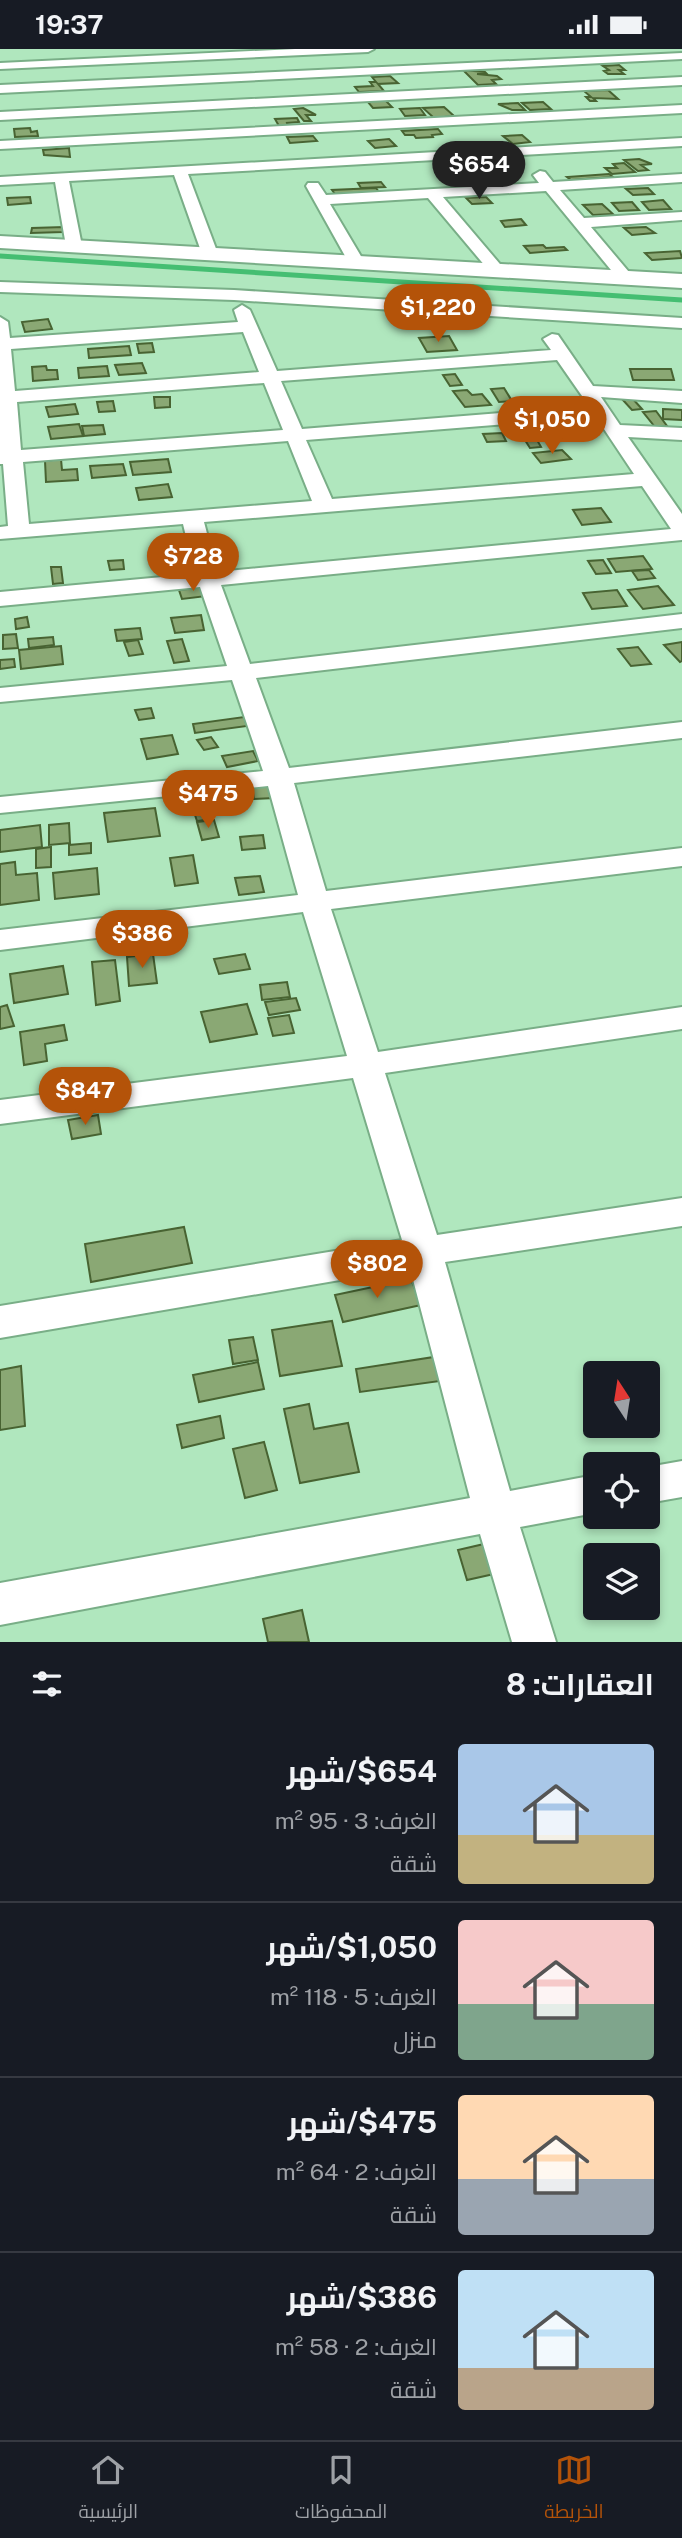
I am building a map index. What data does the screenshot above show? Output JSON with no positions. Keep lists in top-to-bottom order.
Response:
{
  "north": "top",
  "page": {
    "status": "19:37",
    "price": [
      "$654",
      "$1,220",
      "$1,050",
      "$728",
      "$475",
      "$386",
      "$847",
      "$802"
    ],
    "heading": "العقارات: 8",
    "list": [
      {
        "name": "$654/شهر",
        "note": "الغرف: 3 · 95 m² · شقة"
      },
      {
        "name": "$1,050/شهر",
        "note": "الغرف: 5 · 118 m² · منزل"
      },
      {
        "name": "$475/شهر",
        "note": "الغرف: 2 · 64 m² · شقة"
      },
      {
        "name": "$386/شهر",
        "note": "الغرف: 2 · 58 m² · شقة"
      }
    ],
    "tabs": ["الخريطة", "المحفوظات", "الرئيسية"]
  }
}
